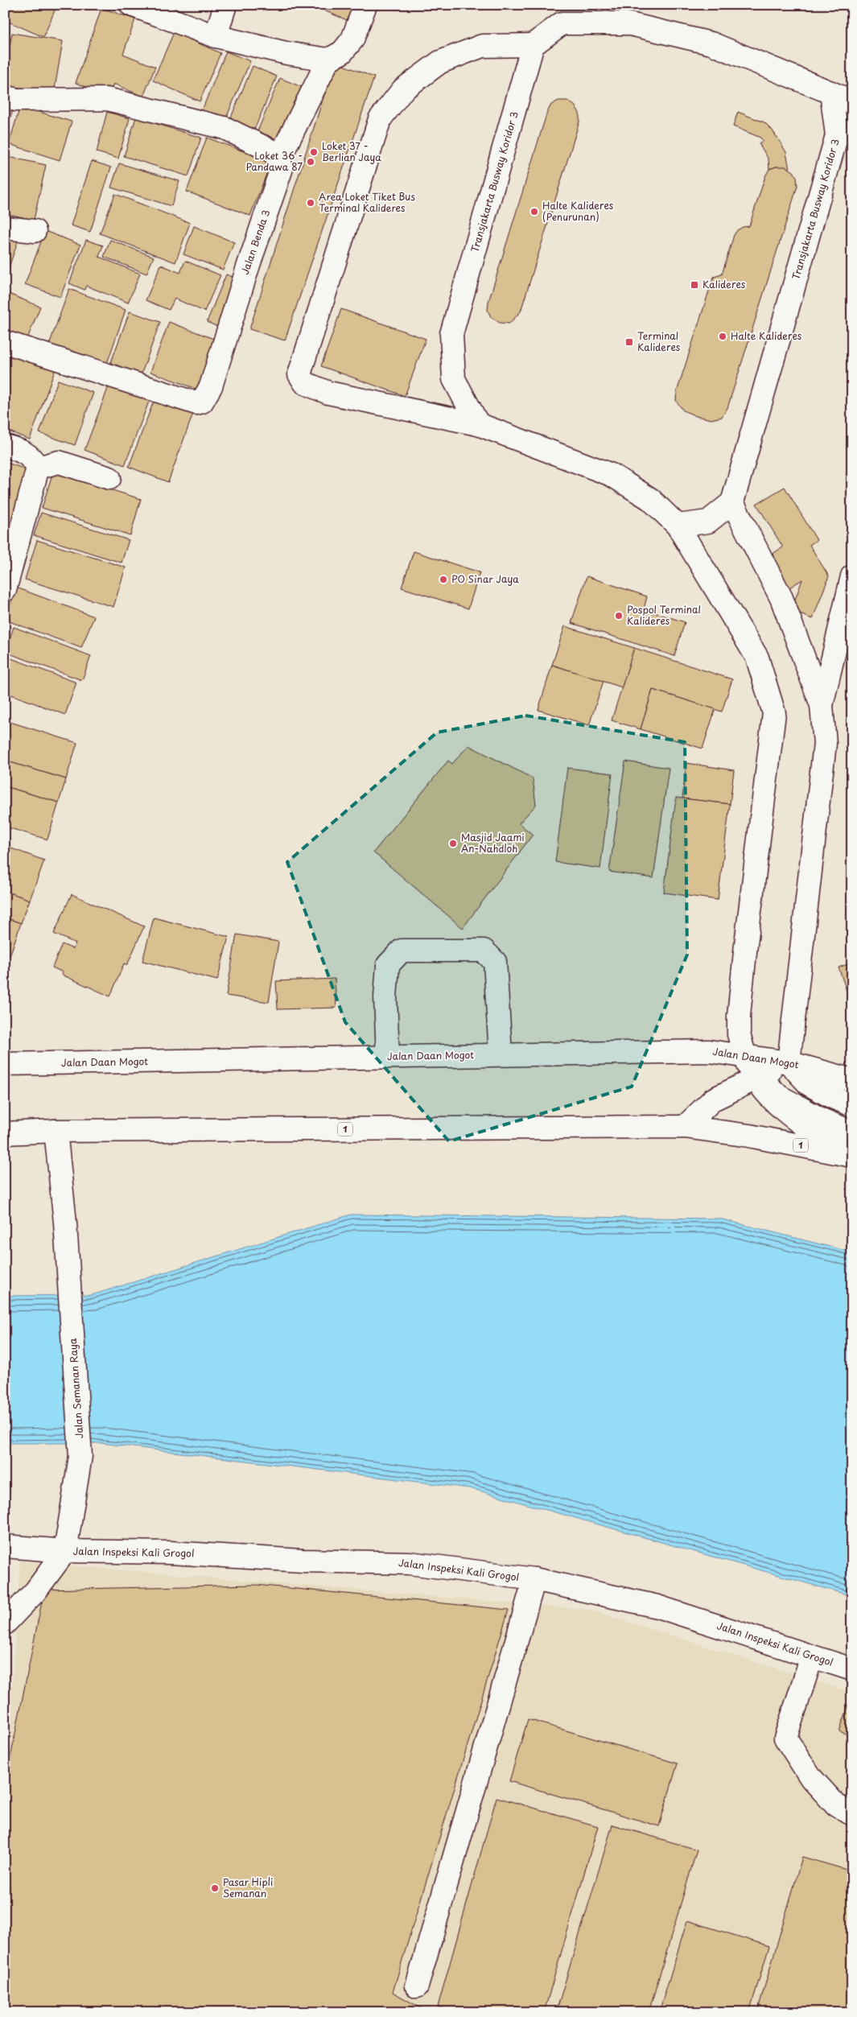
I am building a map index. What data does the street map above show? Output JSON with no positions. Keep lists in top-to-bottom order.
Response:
{
  "streets": {
    "main road": [
      "Transjakarta Busway Koridor 3",
      "Jalan Benda 3",
      "Jalan Daan Mogot",
      "1",
      "Jalan Semanan Raya",
      "Jalan Inspeksi Kali Grogol"
    ]
  },
  "crossings": [
    ["1", "Jalan Semanan Raya"],
    ["Jalan Semanan Raya", "Jalan Inspeksi Kali Grogol"]
  ],
  "places": {
    "other": [
      "Loket 37 - Berlian Jaya",
      "Loket 36 - Pandawa 87",
      "Area Loket Tiket Bus Terminal Kalideres",
      "Halte Kalideres (Penurunan)",
      "Halte Kalideres",
      "PO Sinar Jaya",
      "Pospol Terminal Kalideres",
      "Masjid Jaami An-Nahdloh",
      "Pasar Hipli Semanan"
    ],
    "transit": ["Kalideres", "Terminal Kalideres"]
  }
}
